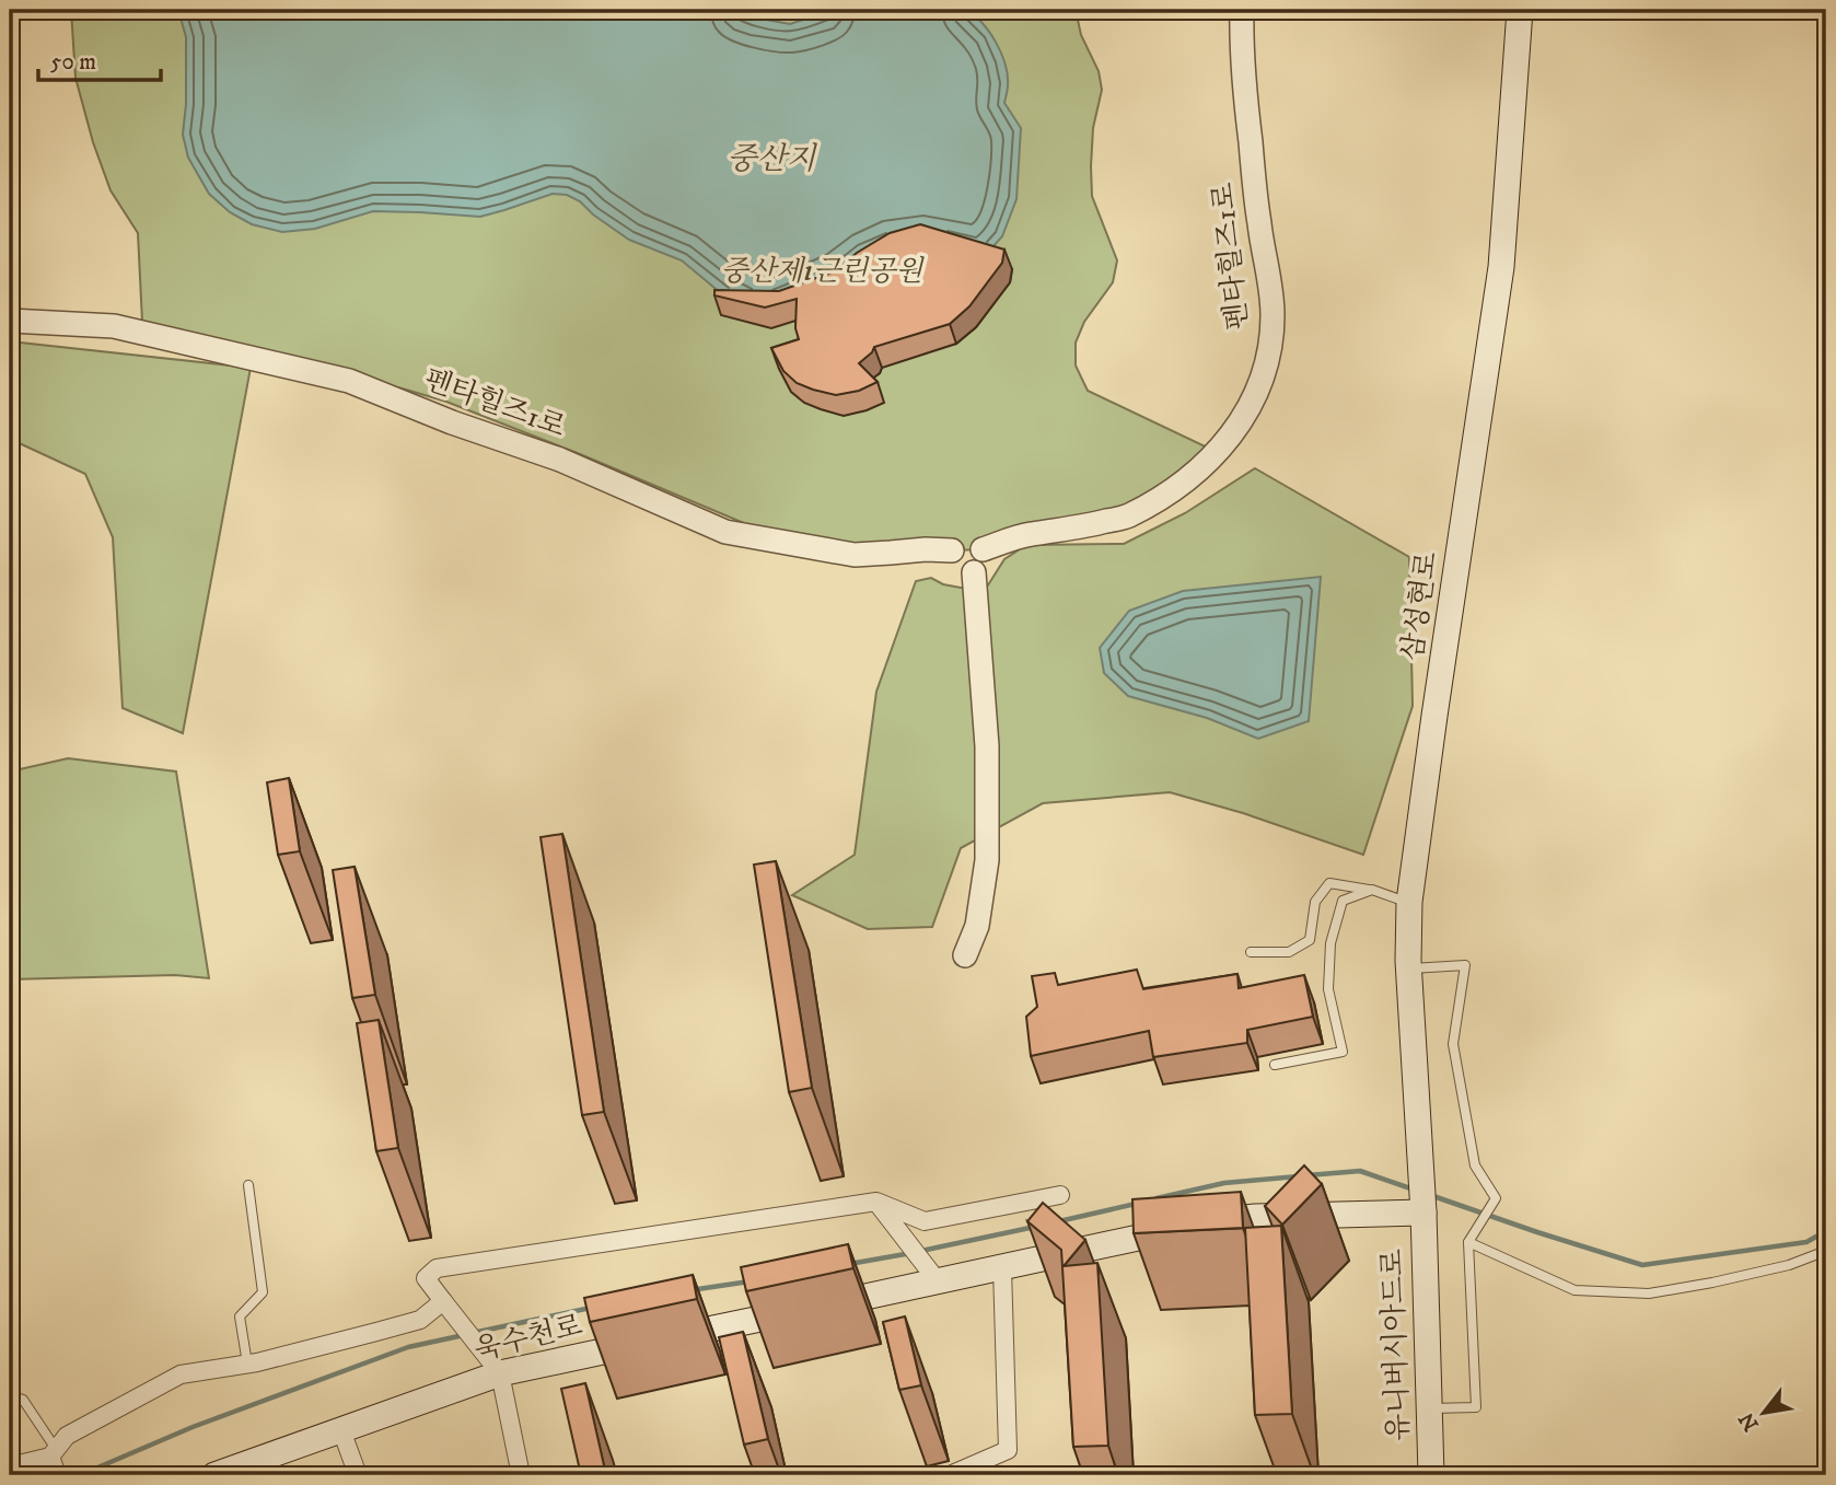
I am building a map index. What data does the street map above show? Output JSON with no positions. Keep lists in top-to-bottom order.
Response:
{
  "streets": {
    "main road": ["삼성현로", "욱수천로", "유니버시아드로"],
    "street": ["펜타힐즈1로"]
  },
  "crossings": [
    ["삼성현로", "욱수천로"],
    ["삼성현로", "유니버시아드로"],
    ["욱수천로", "유니버시아드로"]
  ],
  "water": ["중산지"],
  "parks": ["중산제1근린공원"],
  "scale_bar": "50 m",
  "north": "bottom left"
}
